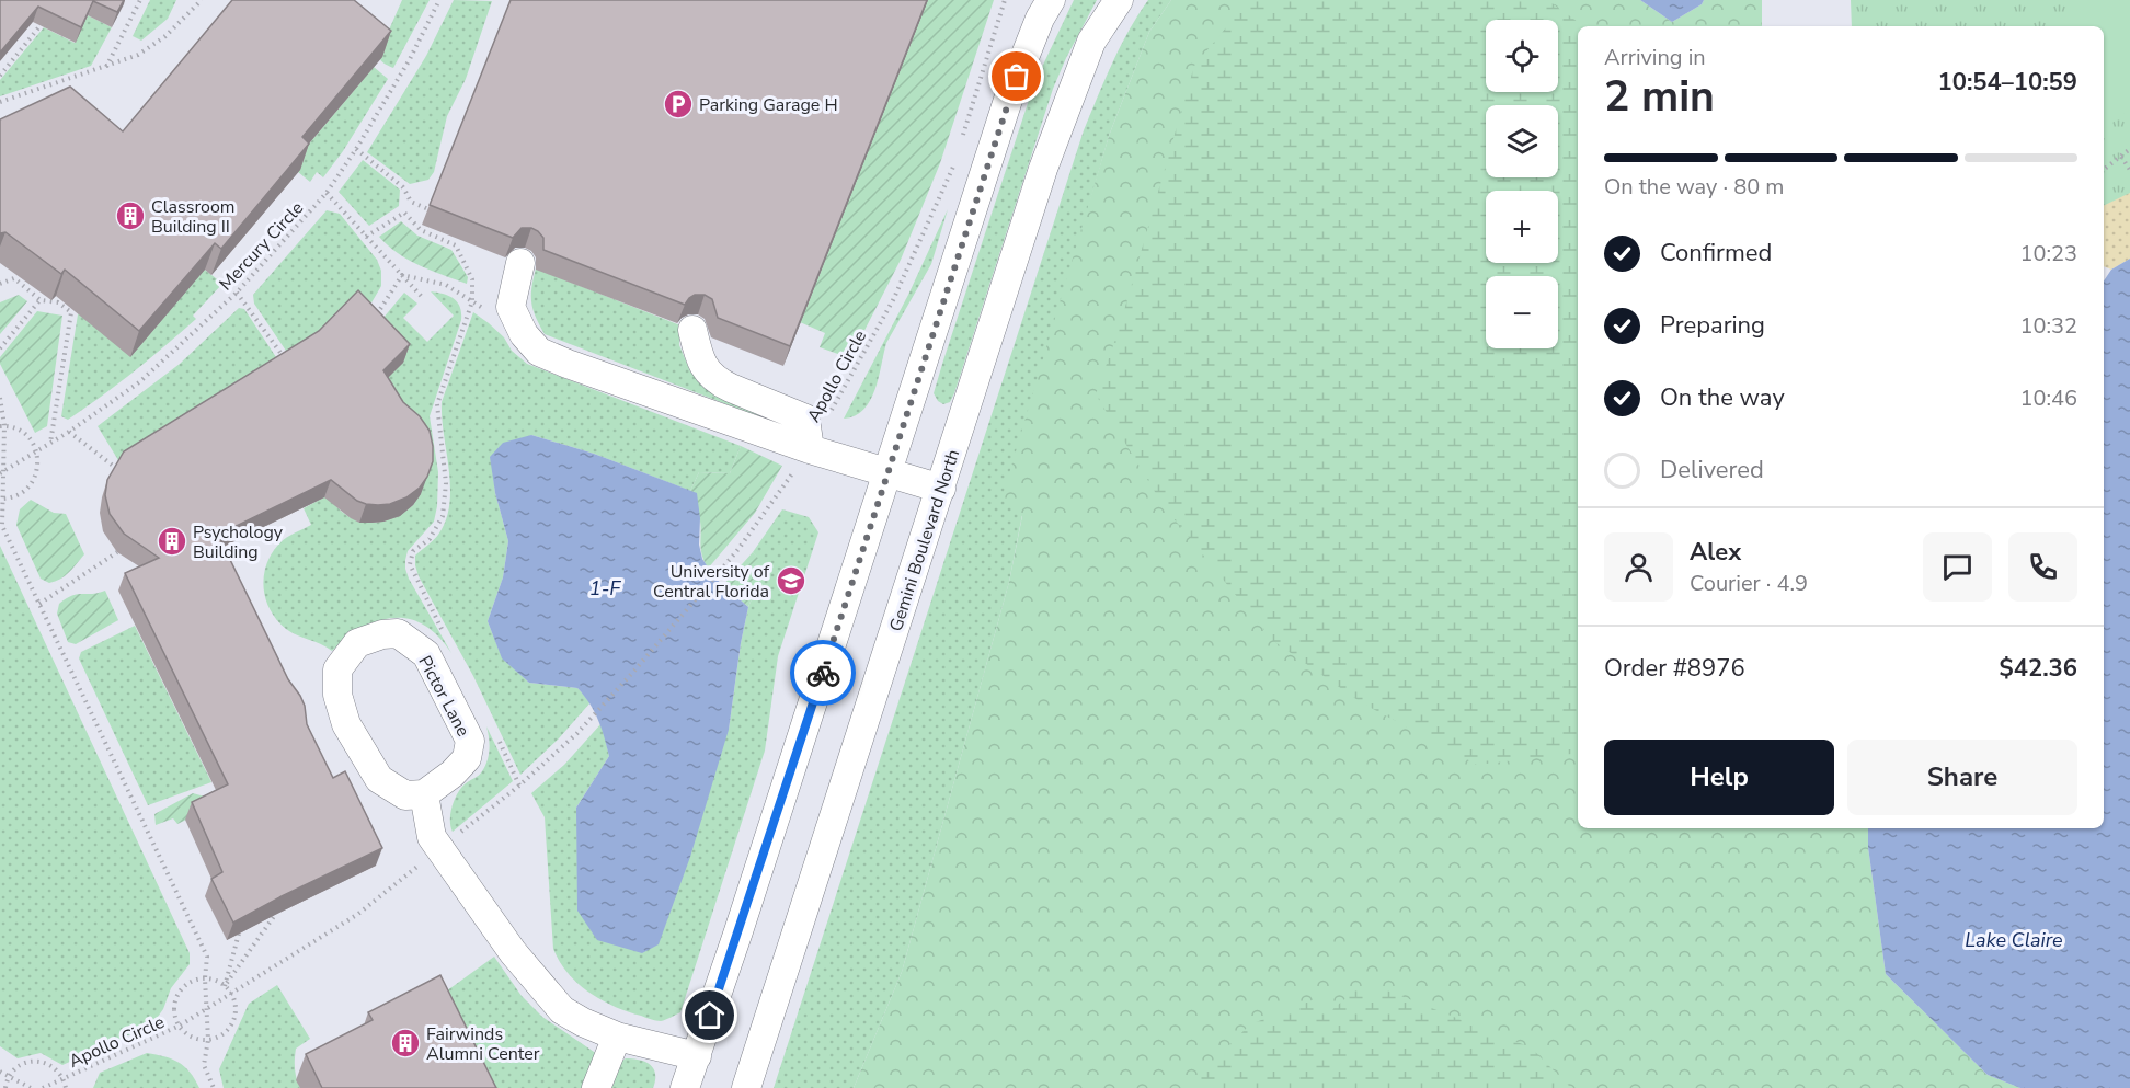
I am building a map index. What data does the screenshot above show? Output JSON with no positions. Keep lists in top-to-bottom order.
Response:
{
  "streets": {
    "street": ["Gemini Boulevard North", "Pictor Lane"],
    "path": ["Mercury Circle", "Apollo Circle"]
  },
  "water": ["1-F", "Lake Claire"],
  "places": {
    "parking": ["Parking Garage H"],
    "building": ["Classroom Building II", "Psychology Building", "Fairwinds Alumni Center"],
    "school or university": ["University of Central Florida"]
  },
  "page": {
    "map_buttons": ["+", "−"],
    "heading": ["2 min", "Arriving in", "10:54–10:59"],
    "panel": [
      "Alex",
      "Courier · 4.9",
      "Order #8976",
      "$42.36"
    ],
    "bar": "On the way · 80 m",
    "list": [
      ["Confirmed", "10:23"],
      ["Preparing", "10:32"],
      ["On the way", "10:46"],
      "Delivered"
    ],
    "buttons": ["Help", "Share"]
  }
}
